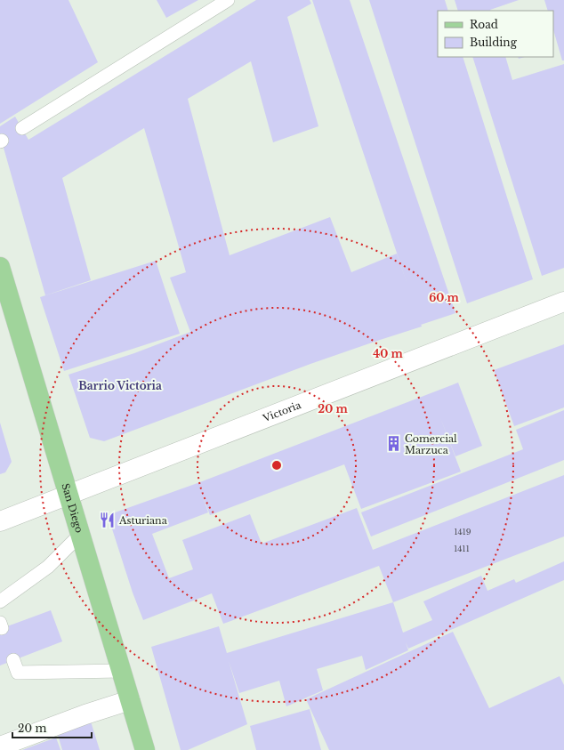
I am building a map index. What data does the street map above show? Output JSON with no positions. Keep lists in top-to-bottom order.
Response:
{
  "streets": {
    "main road": ["San Diego"],
    "street": ["Victoria"]
  },
  "crossings": [
    ["Victoria", "San Diego"]
  ],
  "districts": ["Barrio Victoria"],
  "places": {
    "building": ["Comercial Marzuca"],
    "restaurant": ["Asturiana"]
  },
  "house_numbers": ["1419", "1411"],
  "legend": ["Road", "Building"],
  "scale_bar": "20 m",
  "rings": ["60 m", "40 m", "20 m"]
}
